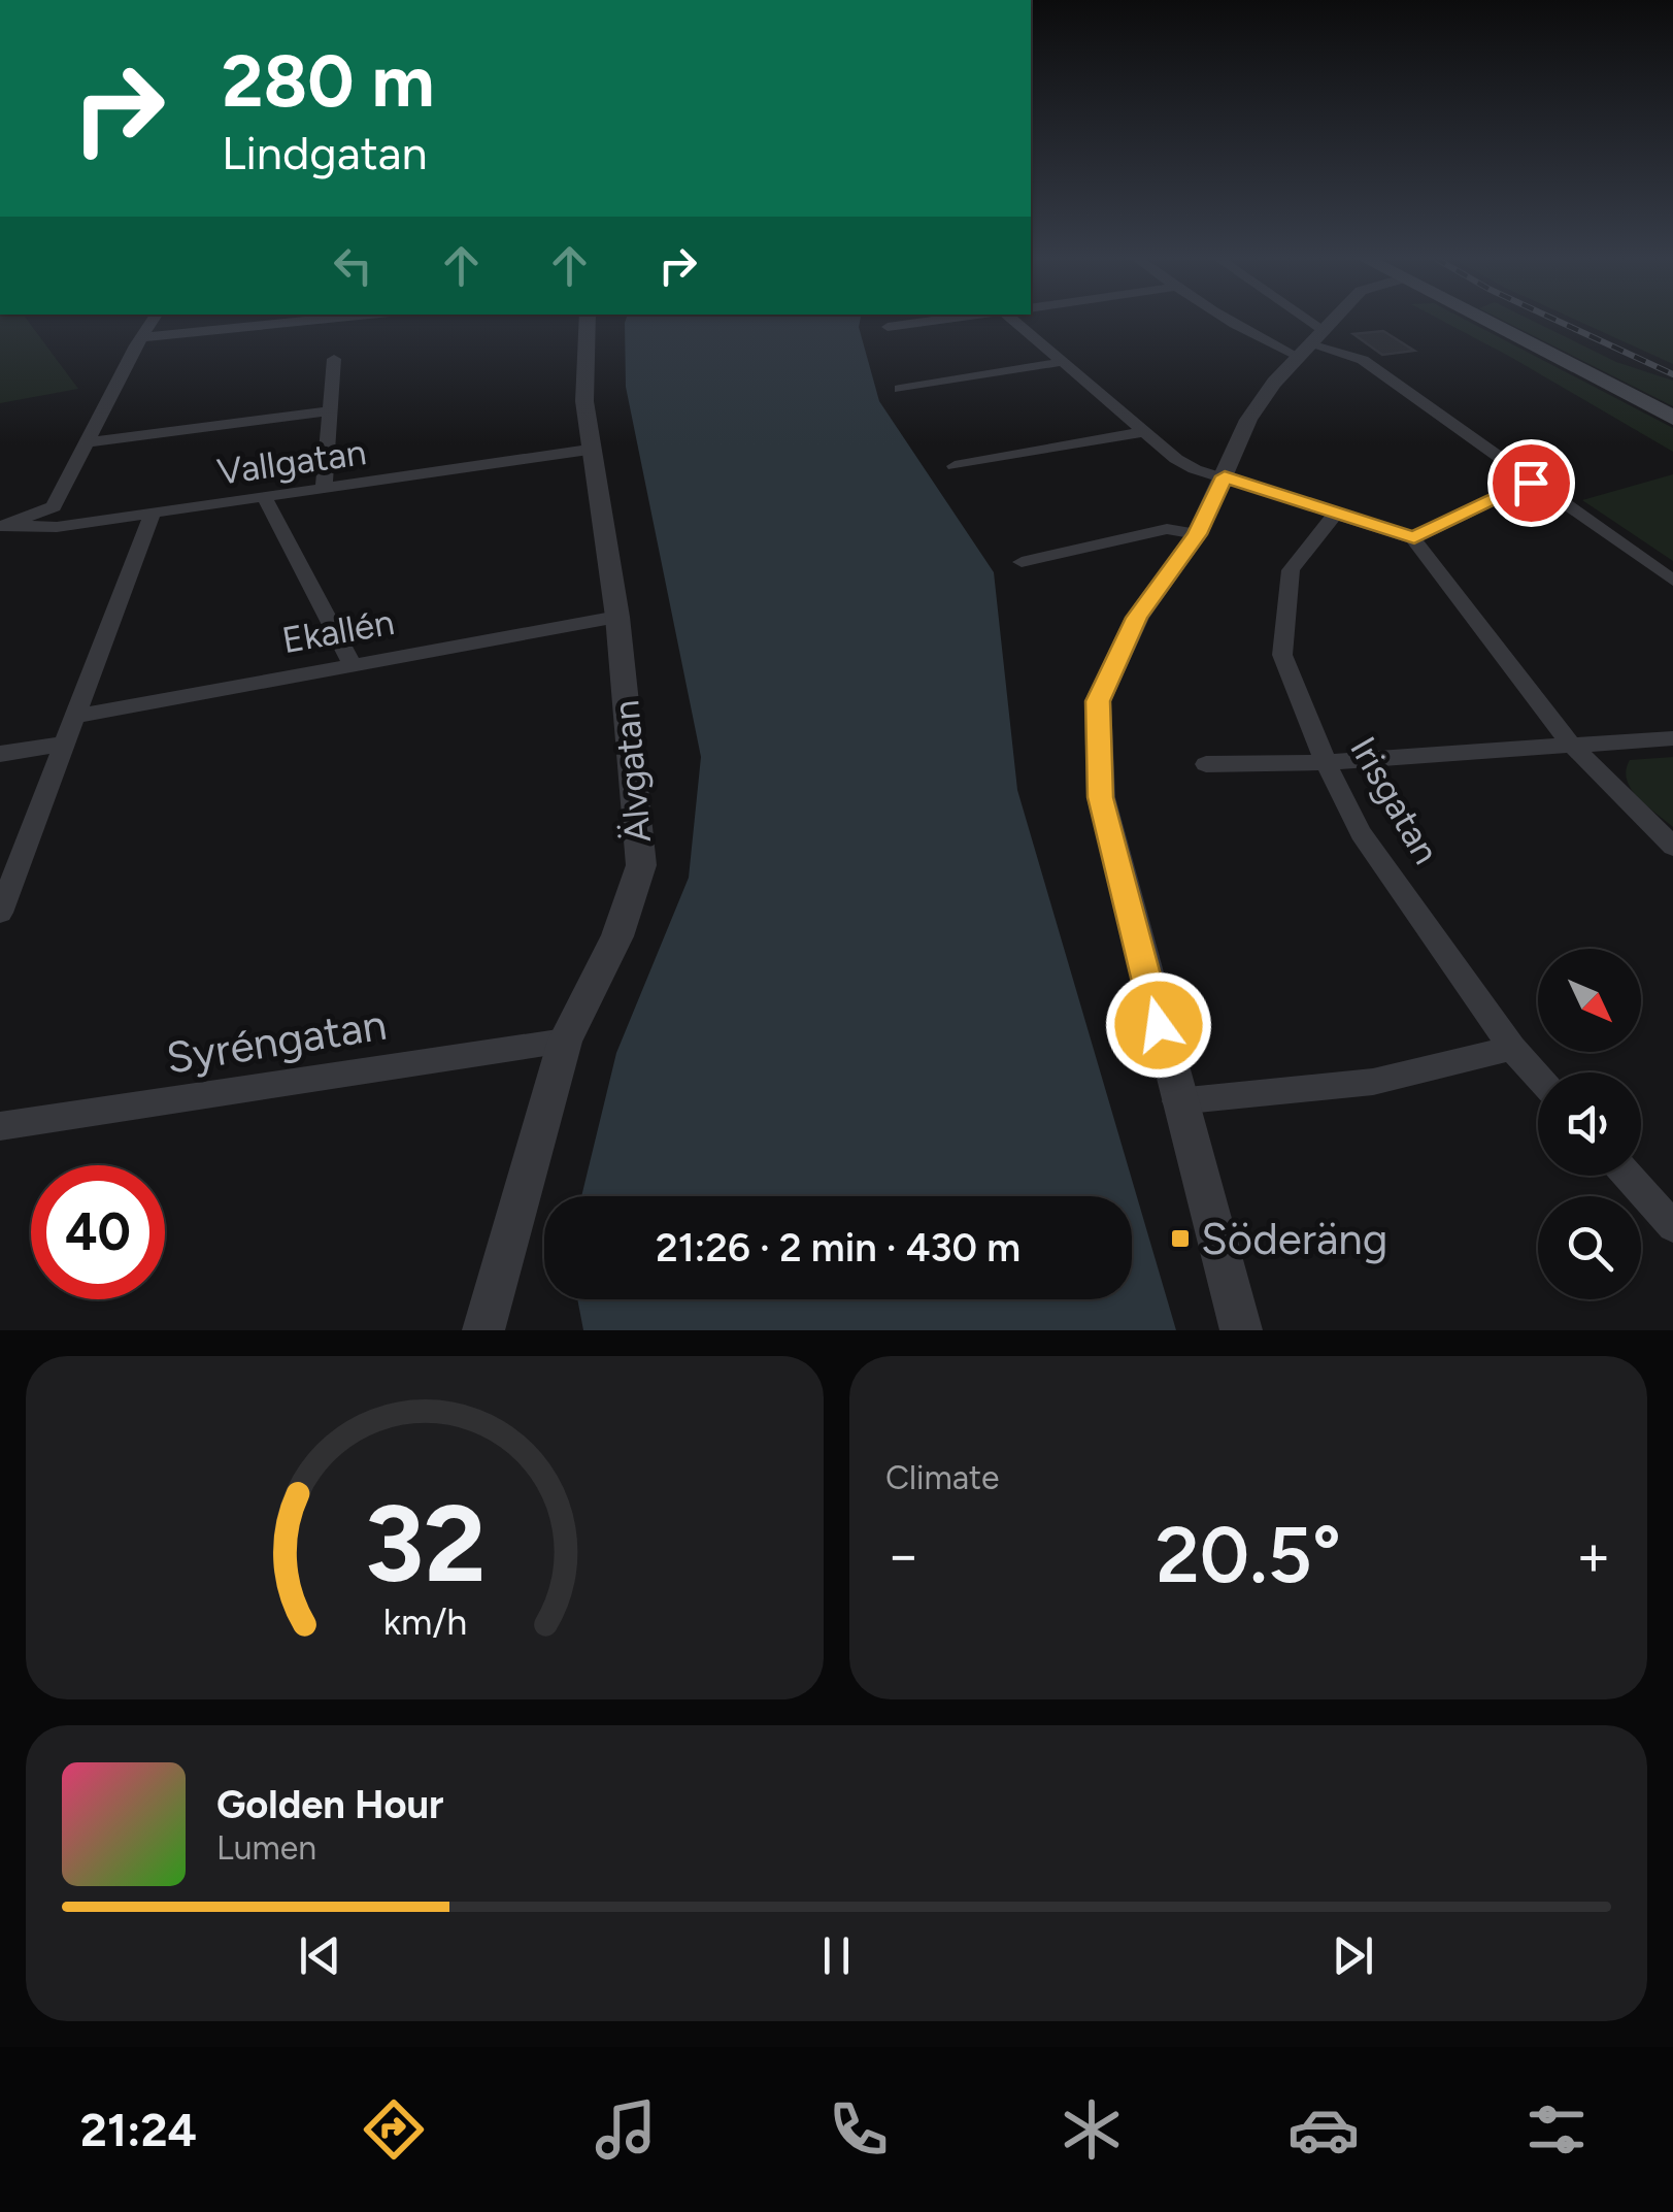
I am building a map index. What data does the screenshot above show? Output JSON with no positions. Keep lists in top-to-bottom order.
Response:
{
  "streets": {
    "street": [
      "Vallgatan",
      "Ekallén",
      "Älvgatan",
      "Irisgatan",
      "Syréngatan"
    ]
  },
  "crossings": [
    ["Vallgatan", "Älvgatan"],
    ["Ekallén", "Älvgatan"],
    ["Älvgatan", "Syréngatan"]
  ],
  "places": {
    "transit": ["Söderäng"]
  },
  "north": "bottom right",
  "page": {
    "turn": ["280 m", "Lindgatan"],
    "limit": "40",
    "trip": "21:26 · 2 min · 430 m",
    "tile": "Climate",
    "heat": ["−", "20.5°", "+"],
    "song": ["Golden Hour", "Lumen"],
    "tabs": "21:24",
    "gauge": ["32", "km/h"]
  }
}
